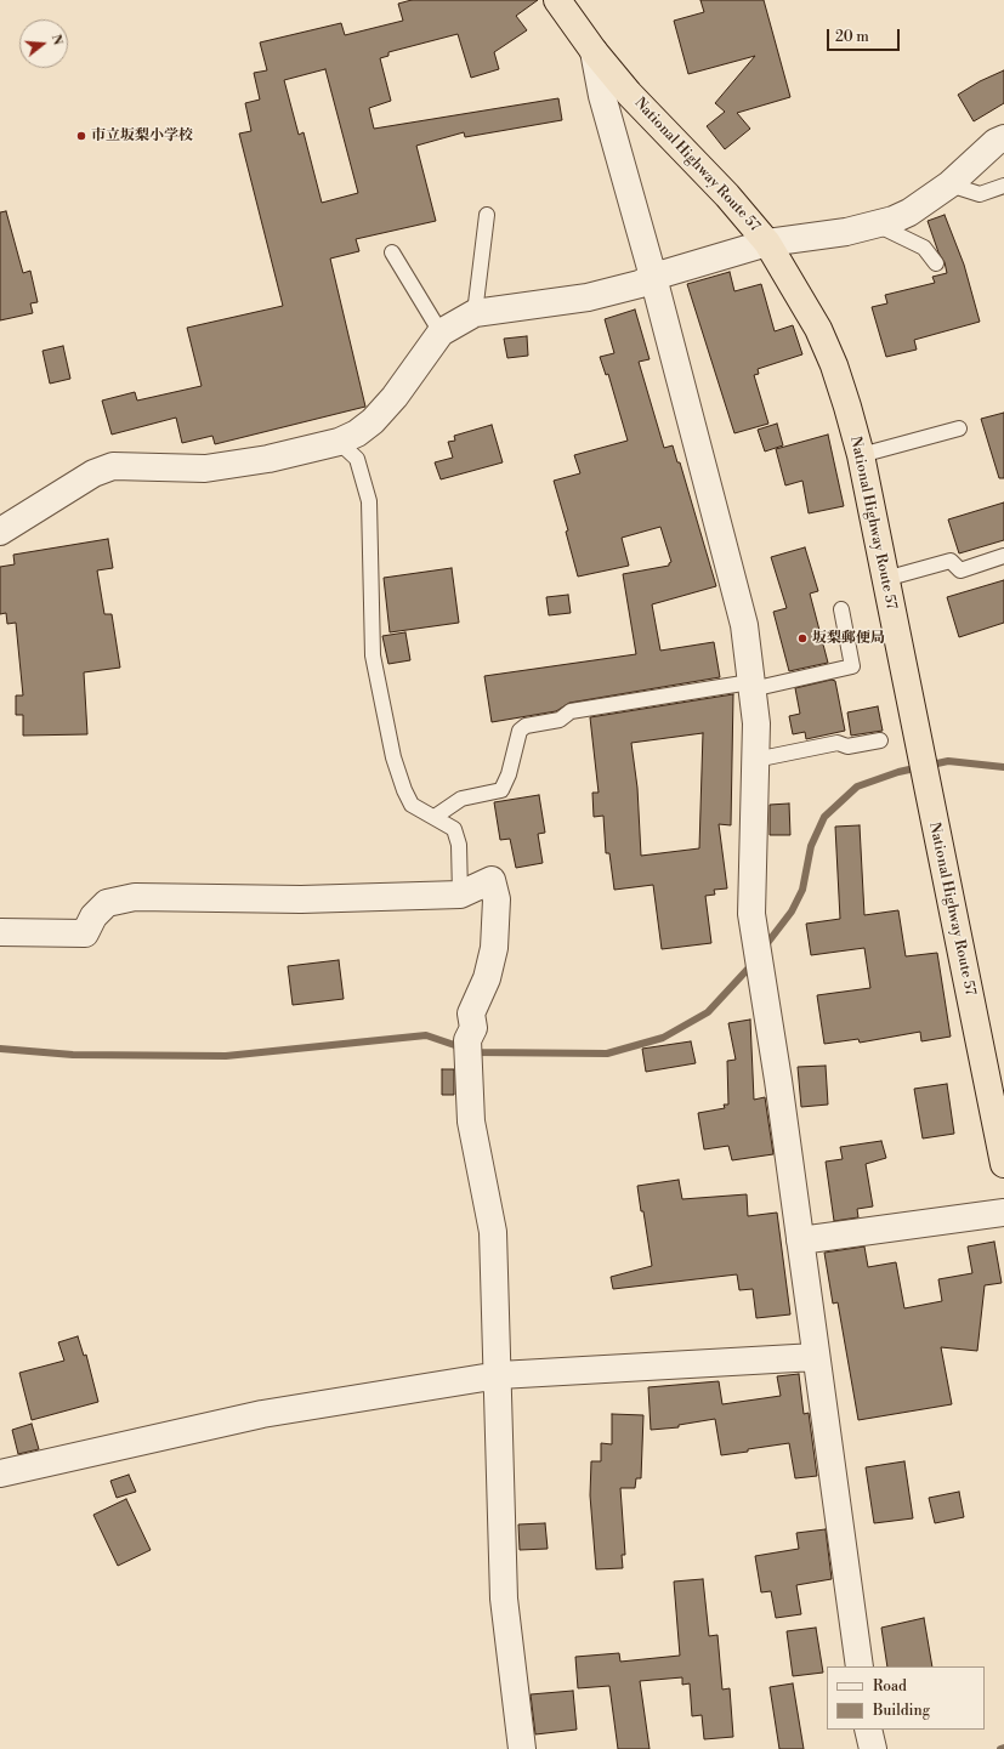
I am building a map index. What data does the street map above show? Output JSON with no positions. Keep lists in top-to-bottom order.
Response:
{
  "streets": {
    "highway": ["National Highway Route 57"]
  },
  "places": ["市立坂梨小学校", "坂梨郵便局"],
  "legend": ["Road", "Building"],
  "scale_bar": "20 m",
  "north": "right"
}
